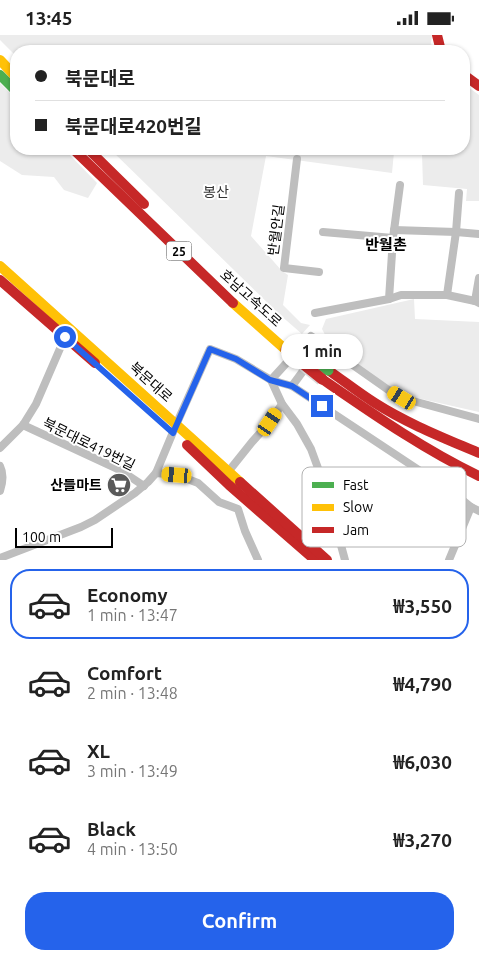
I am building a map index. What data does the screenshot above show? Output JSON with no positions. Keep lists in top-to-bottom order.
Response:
{
  "streets": {
    "main road": ["25", "호남고속도로", "북문대로"],
    "street": ["반월안길", "북문대로419번길"]
  },
  "crossings": [
    ["북문대로", "북문대로419번길"]
  ],
  "districts": ["반월촌"],
  "parks": ["봉산"],
  "places": {
    "supermarket": ["산들마트"]
  },
  "legend": ["Fast", "Slow", "Jam"],
  "scale_bar": "100 m",
  "page": {
    "status": "13:45",
    "banner": ["북문대로", "북문대로420번길"],
    "bubble": "1 min",
    "scale": "100 m",
    "list": [
      {
        "name": "Economy",
        "note": "1 min · 13:47",
        "value": "₩3,550"
      },
      {
        "name": "Comfort",
        "note": "2 min · 13:48",
        "value": "₩4,790"
      },
      {
        "name": "XL",
        "note": "3 min · 13:49",
        "value": "₩6,030"
      },
      {
        "name": "Black",
        "note": "4 min · 13:50",
        "value": "₩3,270"
      }
    ],
    "buttons": "Confirm"
  }
}
